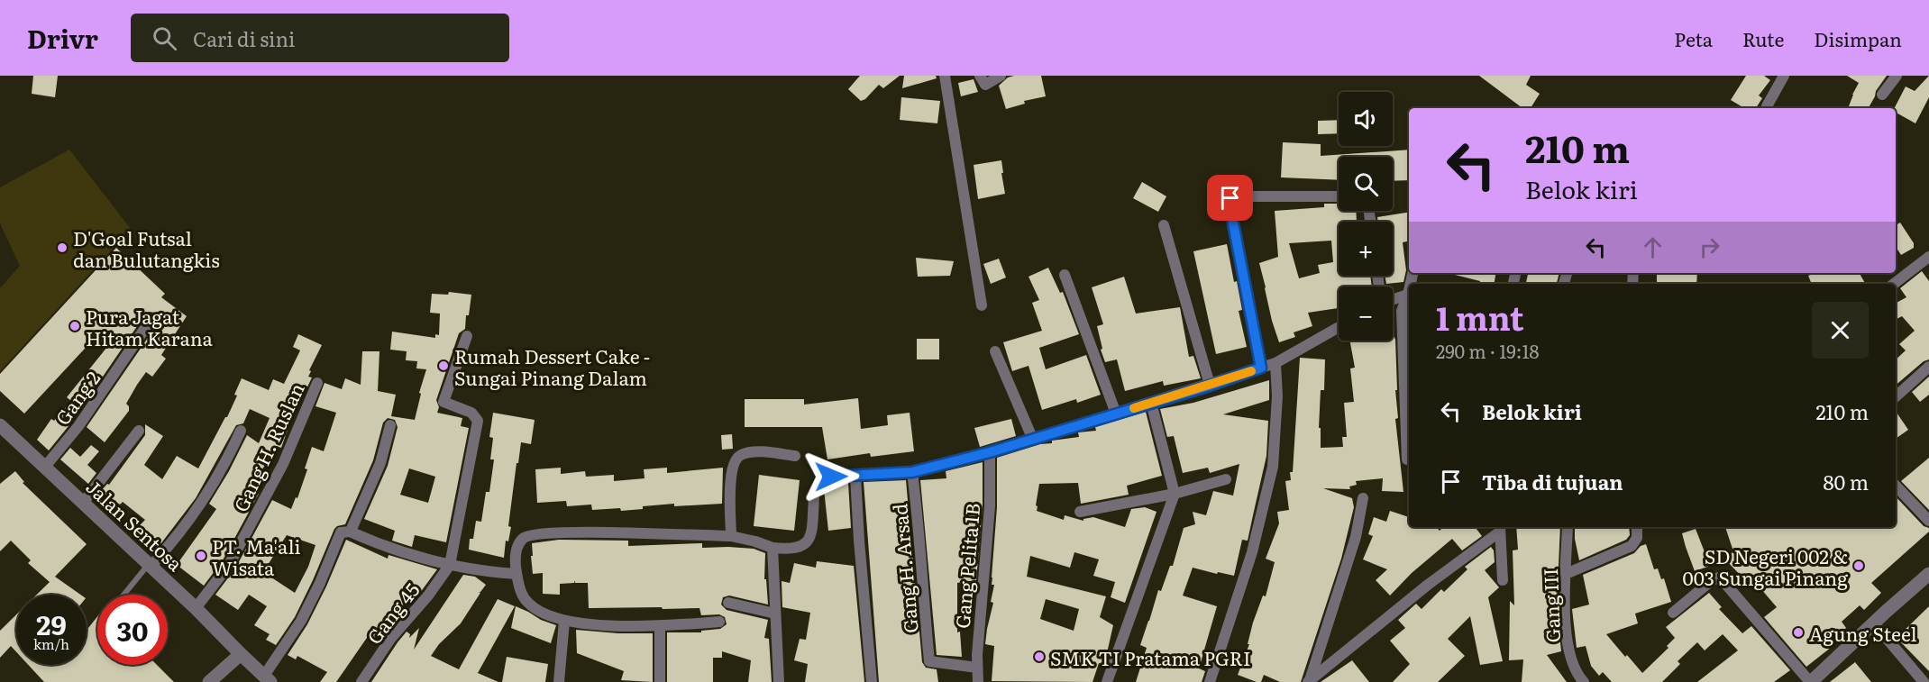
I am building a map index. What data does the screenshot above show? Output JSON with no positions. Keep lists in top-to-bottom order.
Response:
{
  "streets": {
    "street": [
      "Gang 2",
      "Gang H. Ruslan",
      "Jalan Sentosa",
      "Gang Pelita 1B",
      "Gang H. Arsad",
      "Gang III",
      "Gang 45"
    ]
  },
  "crossings": [
    ["Gang 2", "Jalan Sentosa"],
    ["Gang H. Ruslan", "Jalan Sentosa"],
    ["Gang Pelita 1B", "Gang H. Arsad"]
  ],
  "places": [
    "D'Goal Futsal dan Bulutangkis",
    "Pura Jagat Hitam Karana",
    "Rumah Dessert Cake - Sungai Pinang Dalam",
    "PT. Ma'ali Wisata",
    "SD Negeri 002 & 003 Sungai Pinang",
    "Agung Steel",
    "SMK TI Pratama PGRI"
  ],
  "page": {
    "header": "Drivr",
    "search": "Cari di sini",
    "nav": ["Peta", "Rute", "Disimpan"],
    "map_buttons": ["+", "−"],
    "turn": ["210 m", "Belok kiri"],
    "heading": ["1 mnt", "290 m · 19:18"],
    "list": [
      {
        "name": "Belok kiri",
        "value": "210 m"
      },
      {
        "name": "Tiba di tujuan",
        "value": "80 m"
      }
    ],
    "speed": "29 km/h",
    "limit": "30"
  }
}
